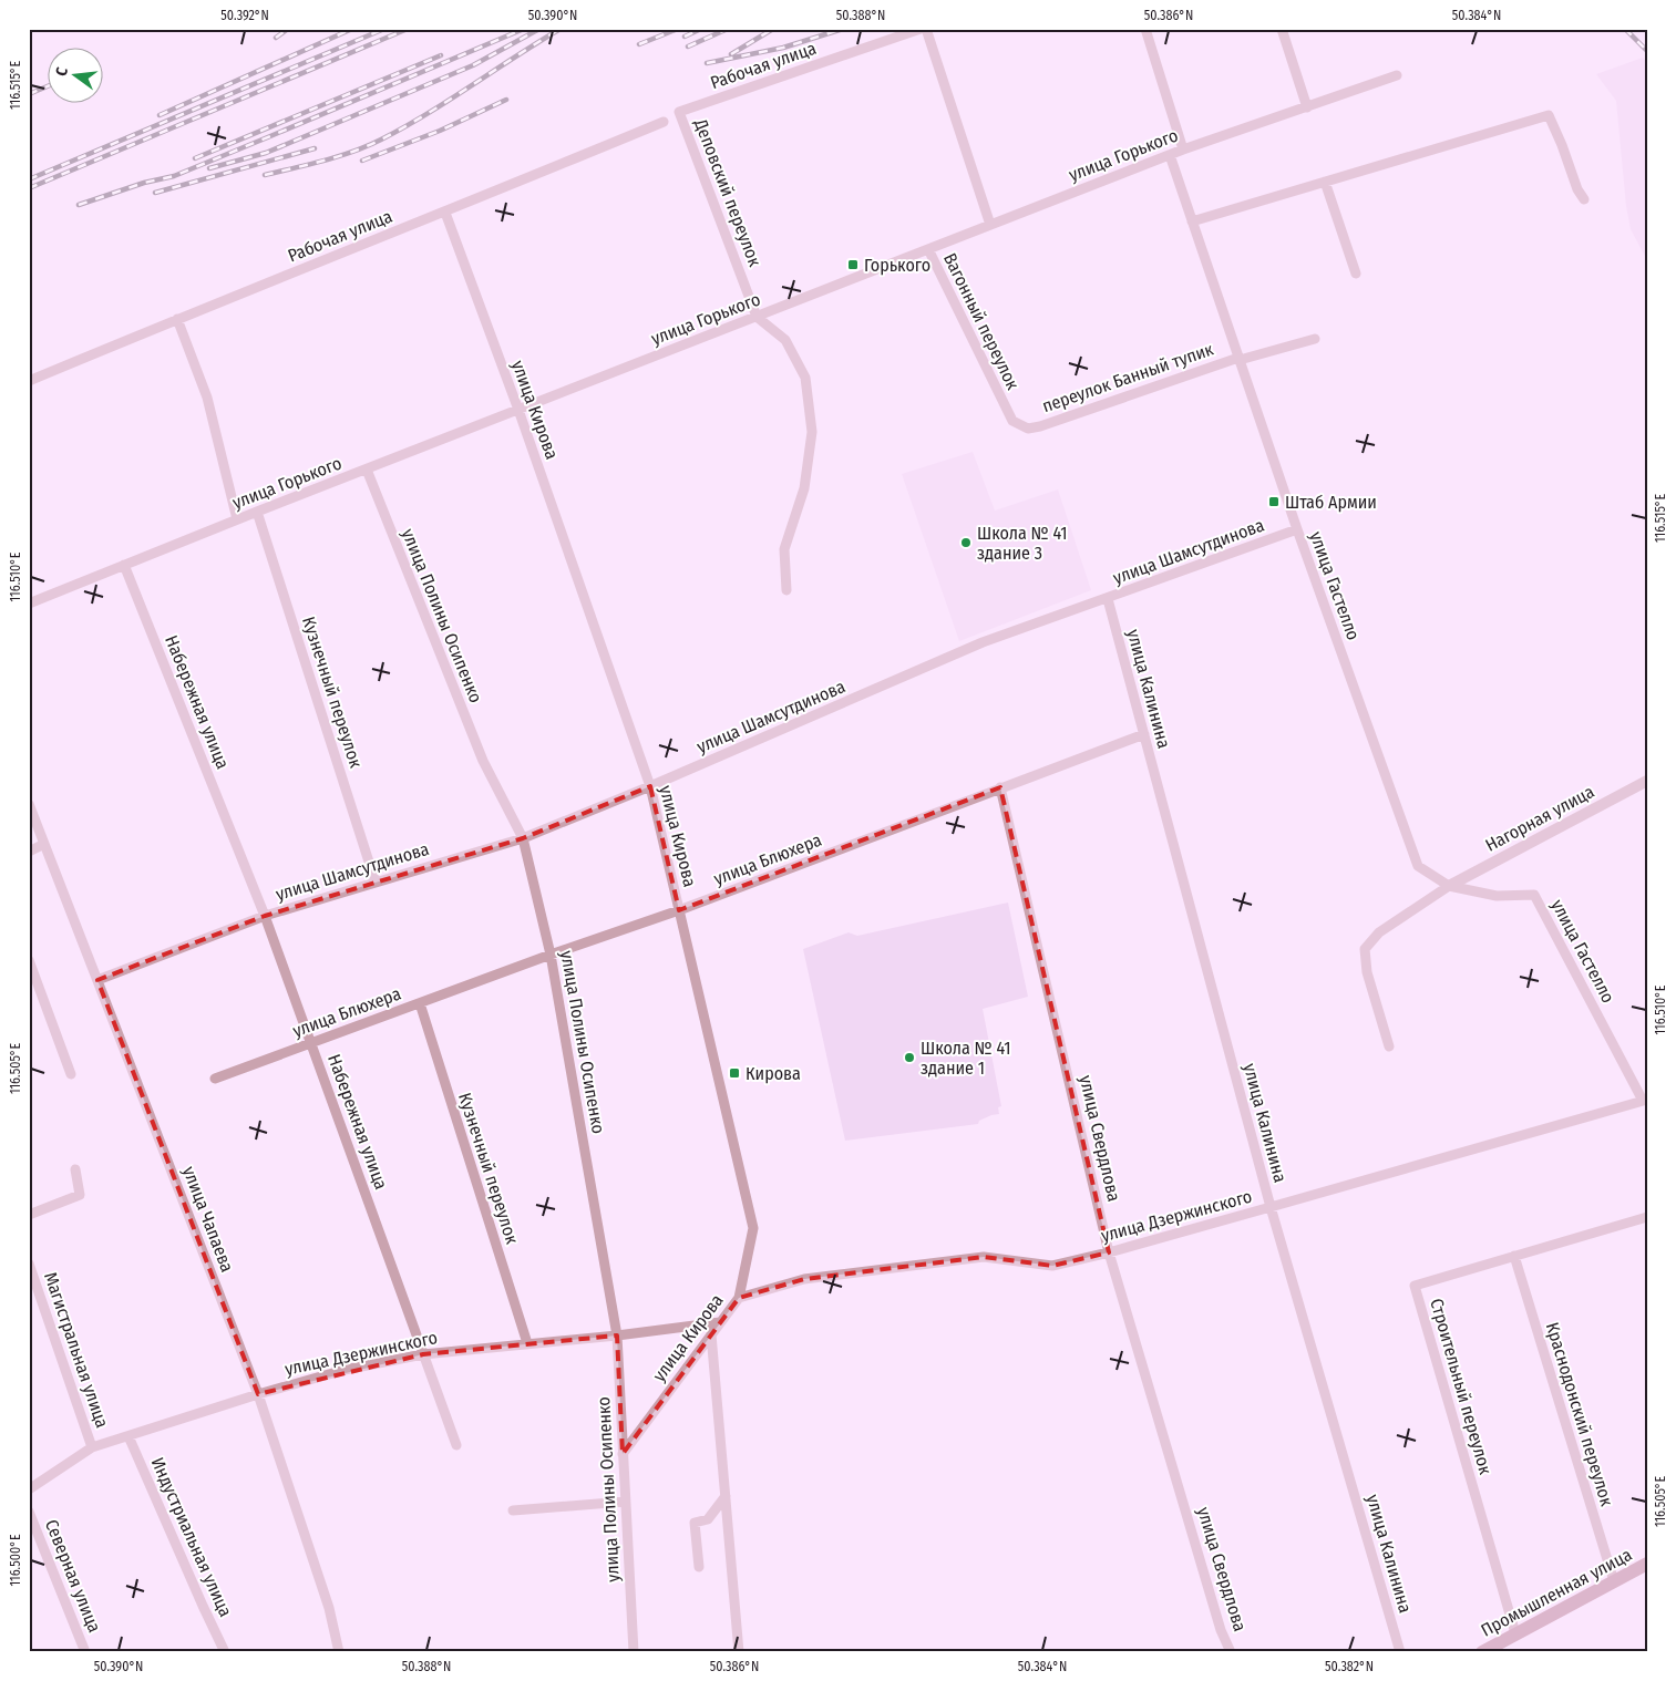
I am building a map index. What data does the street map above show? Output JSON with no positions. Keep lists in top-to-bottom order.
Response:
{
  "streets": {
    "main road": ["Промышленная улица"],
    "street": [
      "Рабочая улица",
      "улица Горького",
      "Деповский переулок",
      "Вагонный переулок",
      "переулок Банный тупик",
      "улица Кирова",
      "улица Шамсутдинова",
      "улица Гастелло",
      "улица Полины Осипенко",
      "улица Калинина",
      "Кузнечный переулок",
      "Набережная улица",
      "Нагорная улица",
      "улица Блюхера",
      "улица Свердлова",
      "улица Дзержинского",
      "улица Чапаева",
      "Магистральная улица",
      "Строительный переулок",
      "Краснодонский переулок",
      "Индустриальная улица",
      "Северная улица"
    ]
  },
  "crossings": [
    ["Рабочая улица", "Деповский переулок"],
    ["Рабочая улица", "улица Кирова"],
    ["улица Горького", "Деповский переулок"],
    ["улица Горького", "Вагонный переулок"],
    ["улица Горького", "улица Кирова"],
    ["улица Горького", "улица Гастелло"],
    ["улица Горького", "улица Полины Осипенко"],
    ["улица Горького", "Кузнечный переулок"],
    ["улица Горького", "Набережная улица"],
    ["Вагонный переулок", "переулок Банный тупик"],
    ["переулок Банный тупик", "улица Гастелло"],
    ["улица Кирова", "улица Шамсутдинова"],
    ["улица Кирова", "улица Полины Осипенко"],
    ["улица Кирова", "улица Блюхера"],
    ["улица Кирова", "улица Дзержинского"],
    ["улица Шамсутдинова", "улица Гастелло"],
    ["улица Шамсутдинова", "улица Полины Осипенко"],
    ["улица Шамсутдинова", "улица Калинина"],
    ["улица Шамсутдинова", "Кузнечный переулок"],
    ["улица Шамсутдинова", "Набережная улица"],
    ["улица Шамсутдинова", "улица Чапаева"],
    ["улица Гастелло", "Нагорная улица"],
    ["улица Гастелло", "улица Дзержинского"],
    ["улица Полины Осипенко", "улица Блюхера"],
    ["улица Полины Осипенко", "улица Дзержинского"],
    ["улица Калинина", "улица Блюхера"],
    ["улица Калинина", "улица Дзержинского"],
    ["Кузнечный переулок", "улица Блюхера"],
    ["Кузнечный переулок", "улица Дзержинского"],
    ["Набережная улица", "улица Блюхера"],
    ["Набережная улица", "улица Дзержинского"],
    ["улица Блюхера", "улица Свердлова"],
    ["улица Свердлова", "улица Дзержинского"],
    ["улица Дзержинского", "улица Чапаева"],
    ["улица Дзержинского", "Магистральная улица"],
    ["улица Дзержинского", "Индустриальная улица"],
    ["Строительный переулок", "Краснодонский переулок"],
    ["Строительный переулок", "Промышленная улица"],
    ["Краснодонский переулок", "Промышленная улица"]
  ],
  "places": {
    "transit": ["Горького", "Штаб Армии", "Кирова"],
    "other": ["Школа № 41 здание 3", "Школа № 41 здание 1"]
  },
  "north": "left",
  "coordinates": [
    "50.392°N",
    "50.390°N",
    "50.388°N",
    "50.386°N",
    "50.384°N",
    "116.515°E",
    "116.510°E",
    "116.505°E",
    "116.500°E",
    "50.382°N"
  ]
}
